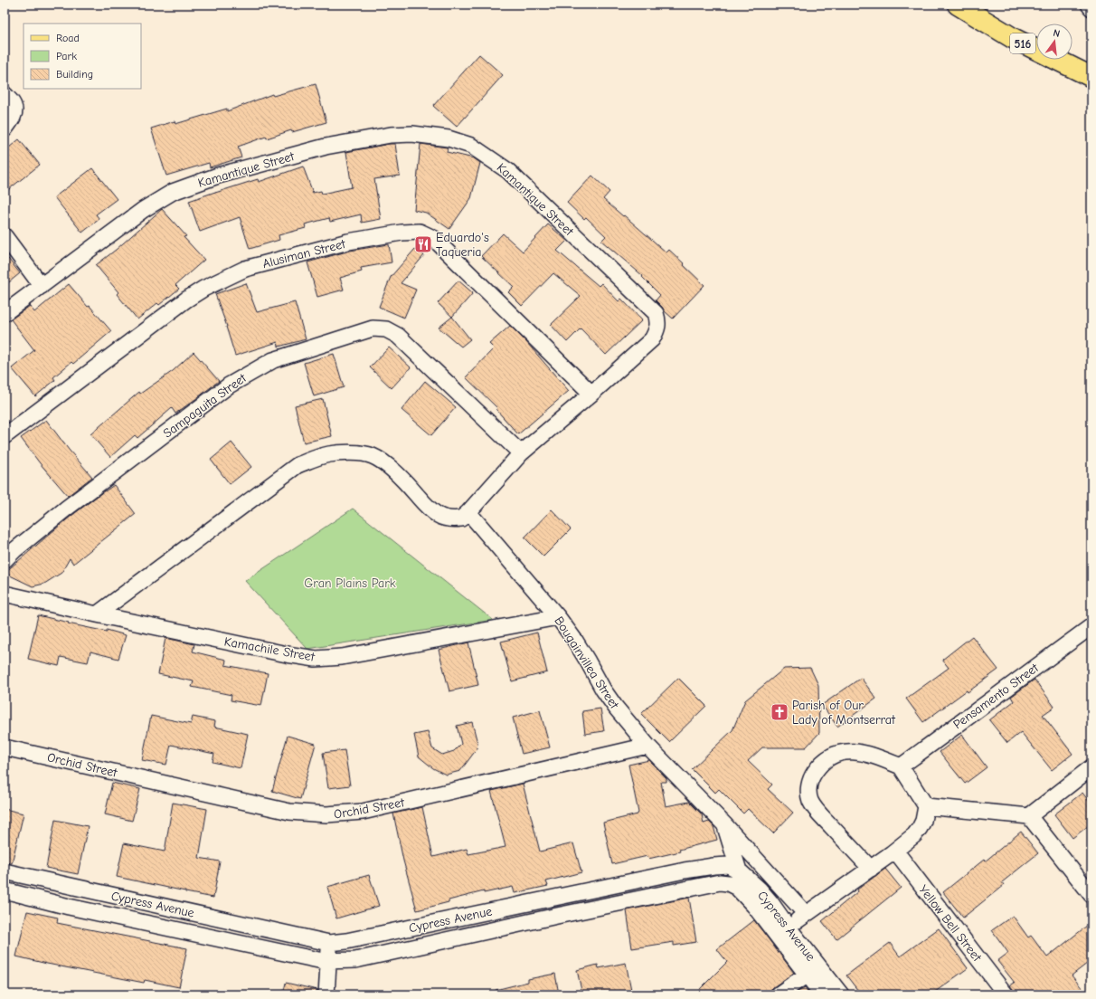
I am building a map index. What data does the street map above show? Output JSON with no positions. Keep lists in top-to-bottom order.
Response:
{
  "streets": {
    "main road": ["516"],
    "street": [
      "Kamantique Street",
      "Alusiman Street",
      "Sampaguita Street",
      "Kamachile Street",
      "Bougainvillea Street",
      "Pensamento Street",
      "Orchid Street",
      "Cypress Avenue",
      "Yellow Bell Street"
    ]
  },
  "crossings": [
    ["Kamantique Street", "Alusiman Street"],
    ["Kamantique Street", "Sampaguita Street"],
    ["Kamantique Street", "Bougainvillea Street"],
    ["Kamachile Street", "Bougainvillea Street"],
    ["Bougainvillea Street", "Orchid Street"],
    ["Bougainvillea Street", "Cypress Avenue"],
    ["Pensamento Street", "Yellow Bell Street"]
  ],
  "parks": ["Gran Plains Park"],
  "places": {
    "restaurant": ["Eduardo's Taqueria"],
    "church": ["Parish of Our Lady of Montserrat"]
  },
  "legend": ["Road", "Park", "Building"],
  "north": "top"
}
